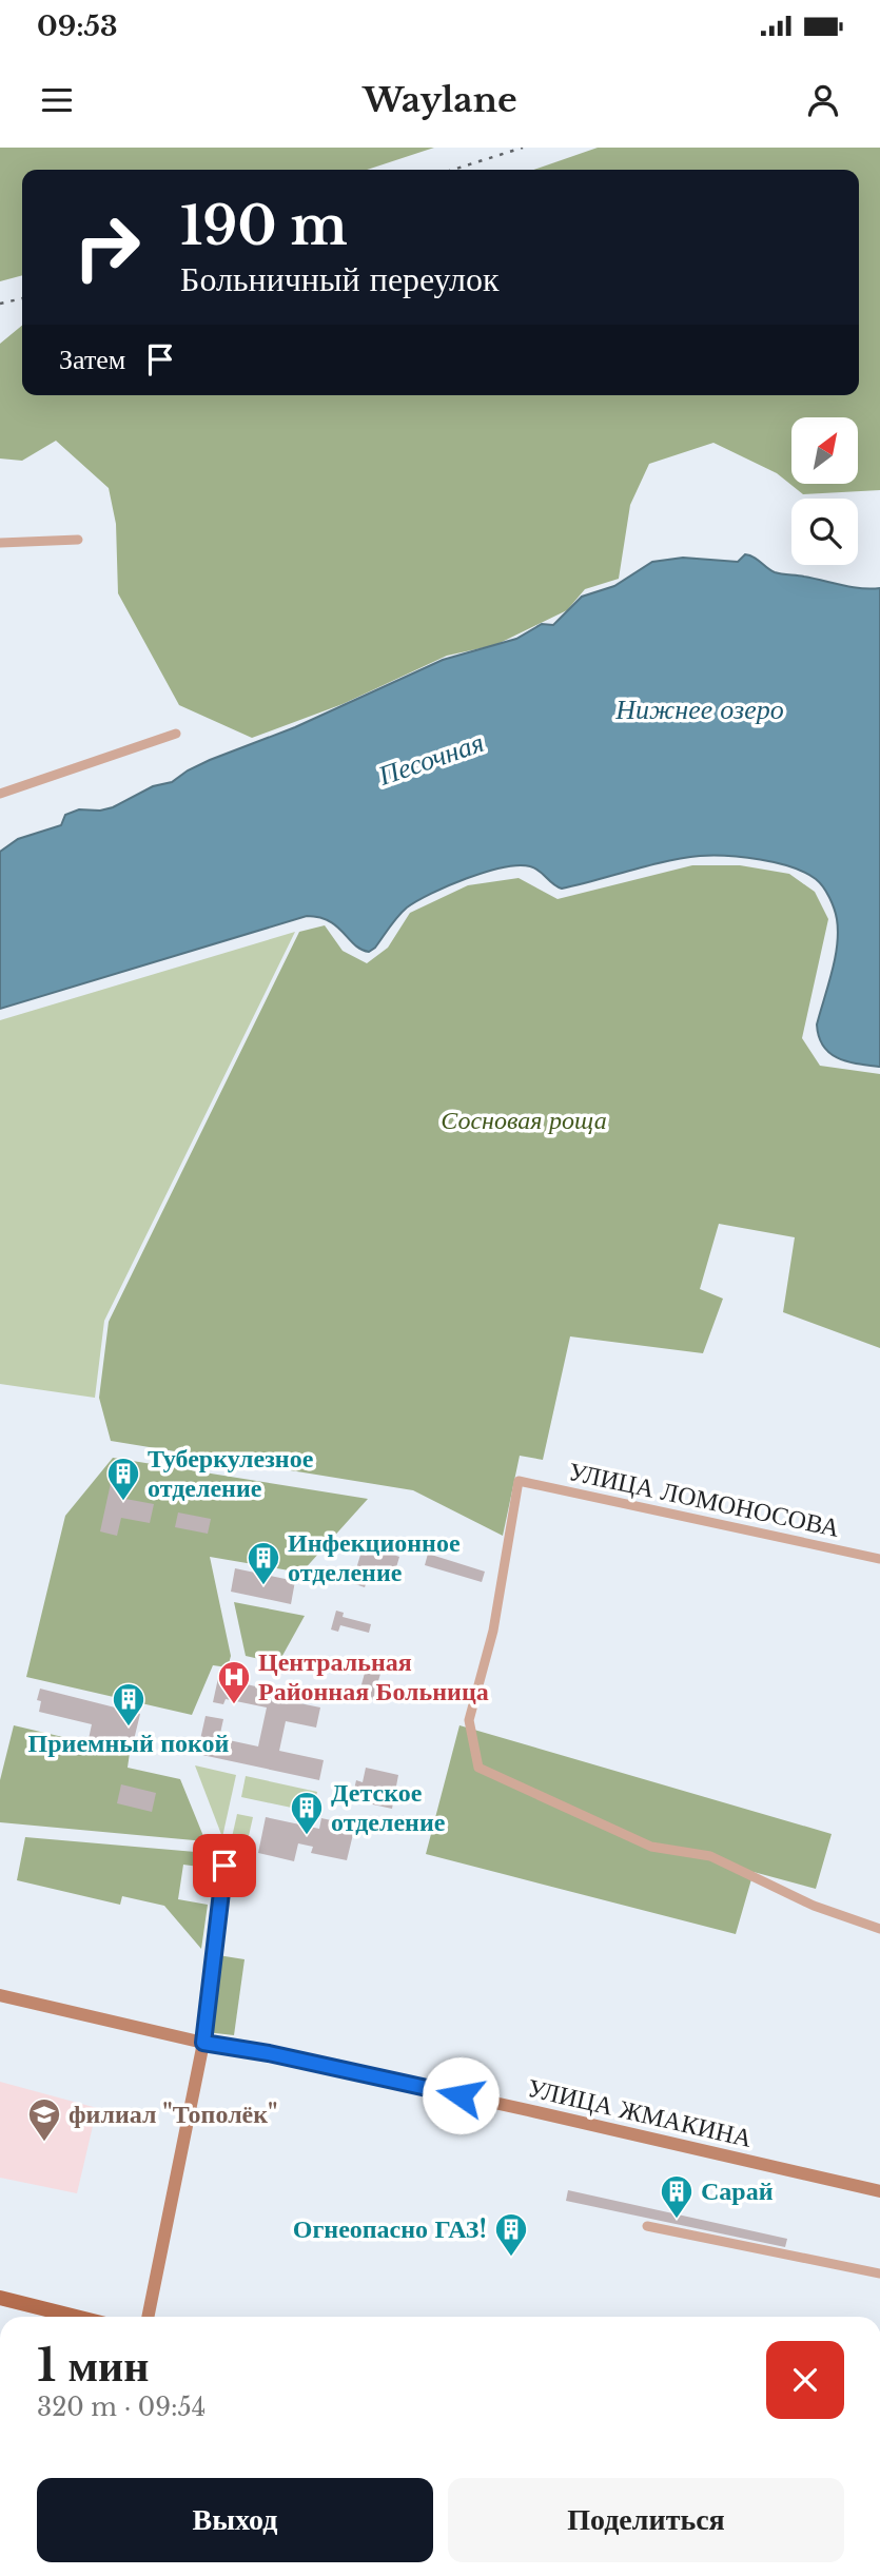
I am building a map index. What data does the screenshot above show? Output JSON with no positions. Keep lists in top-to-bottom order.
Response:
{
  "streets": {
    "street": ["УЛИЦА ЛОМОНОСОВА", "УЛИЦА ЖМАКИНА"]
  },
  "water": ["Нижнее озеро", "Песочная"],
  "parks": ["Сосновая роща"],
  "places": {
    "building": [
      "Туберкулезное отделение",
      "Инфекционное отделение",
      "Приемный покой",
      "Детское отделение",
      "Сарай",
      "Огнеопасно ГАЗ!"
    ],
    "hospital": ["Центральная Районная Больница"],
    "school or university": ["филиал \"Тополёк\""]
  },
  "north": "top right",
  "page": {
    "status": "09:53",
    "header": "Waylane",
    "turn": ["190 m", "Больничный переулок"],
    "then": "Затем",
    "heading": ["1 мин", "320 m · 09:54"],
    "buttons": ["Выход", "Поделиться"]
  }
}
